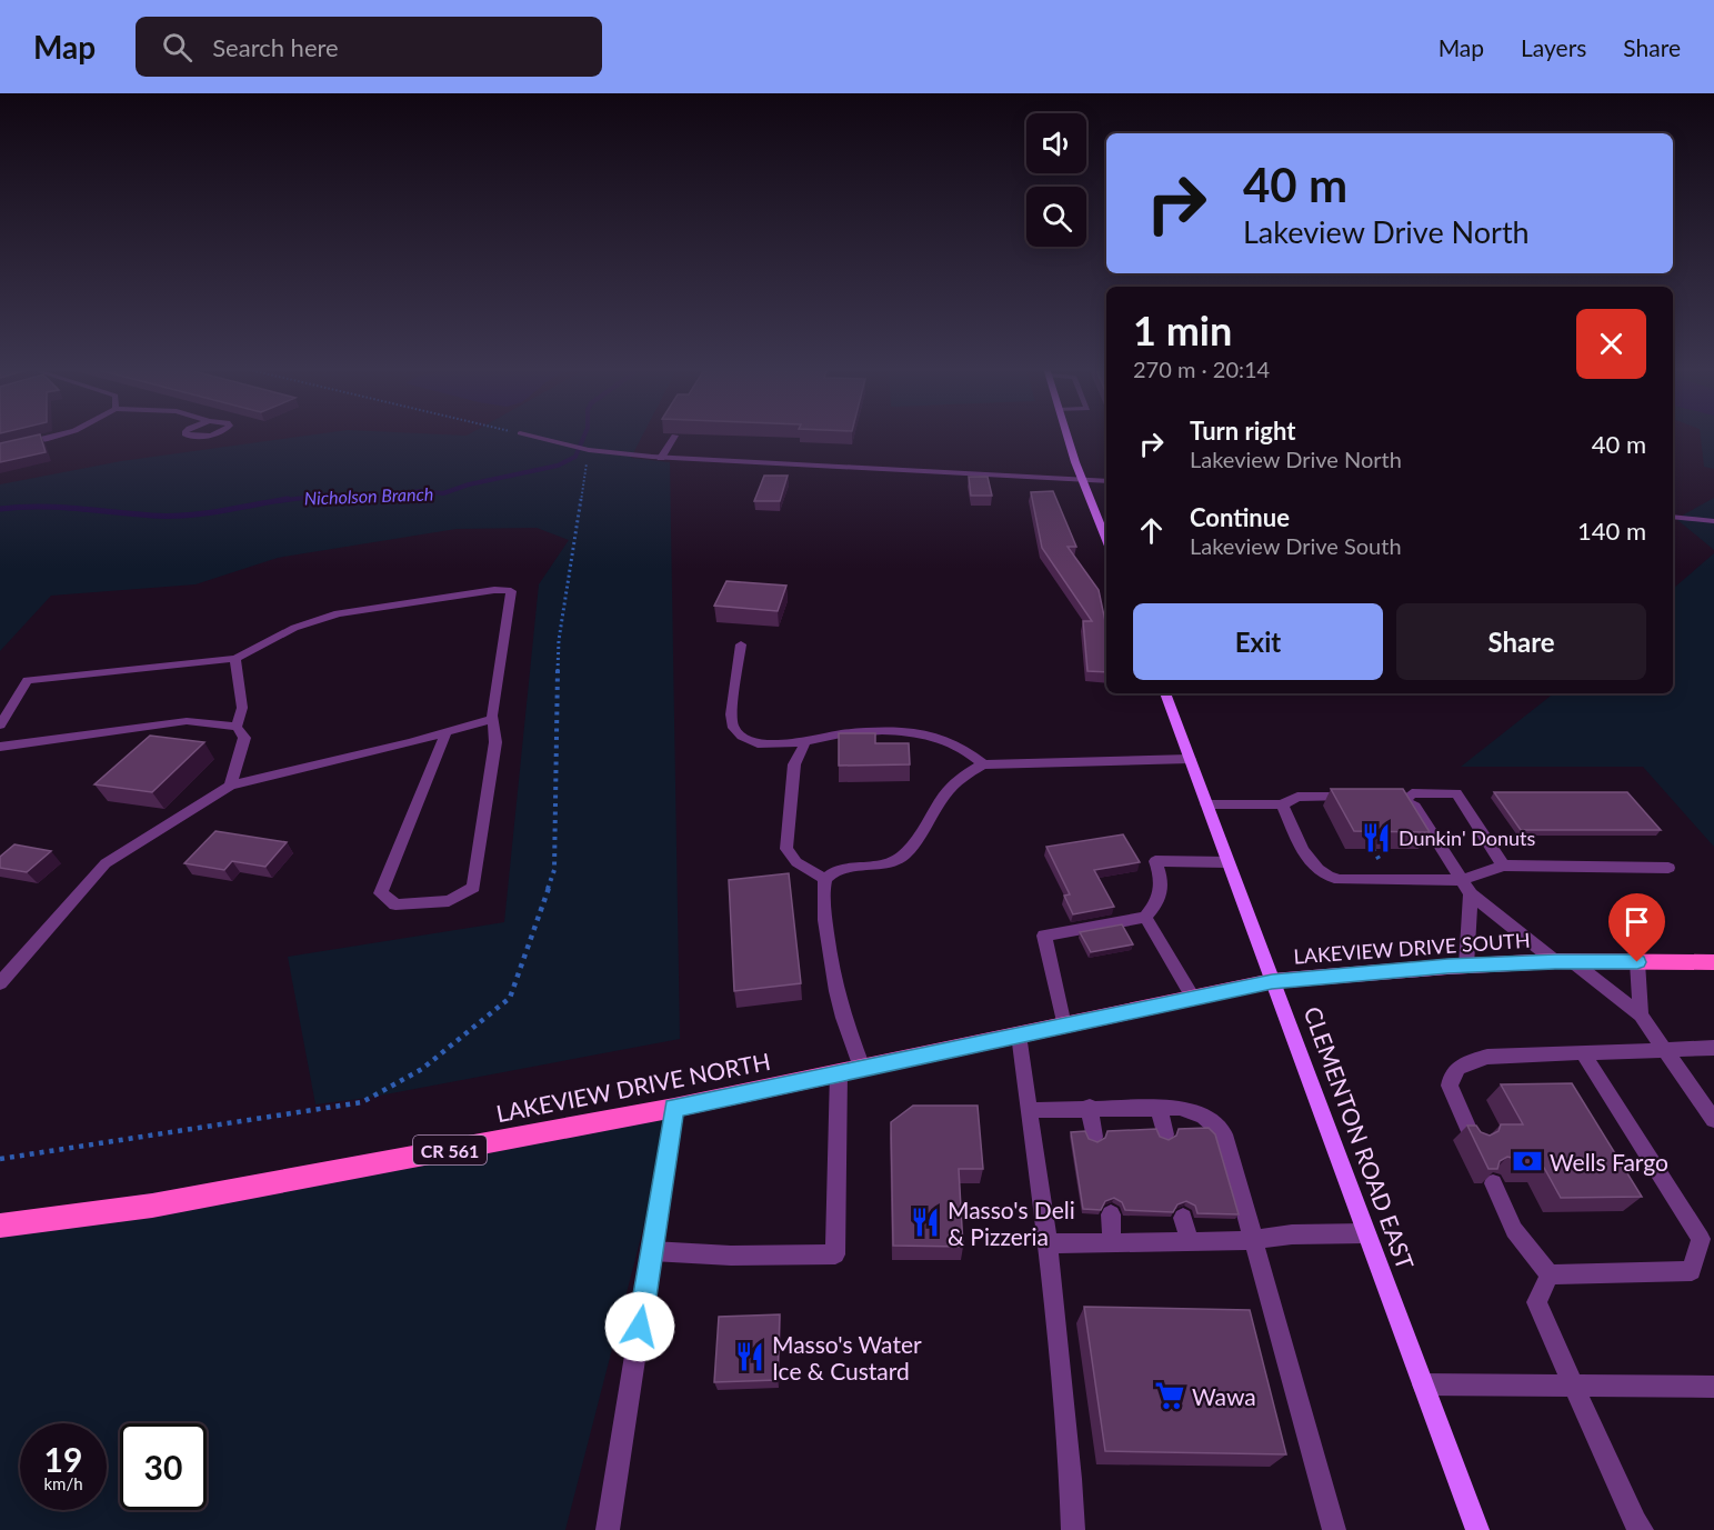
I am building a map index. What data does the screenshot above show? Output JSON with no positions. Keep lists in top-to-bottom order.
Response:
{
  "streets": {
    "main road": [
      "LAKEVIEW DRIVE SOUTH",
      "LAKEVIEW DRIVE NORTH",
      "CLEMENTON ROAD EAST",
      "CR 561"
    ]
  },
  "crossings": [
    ["LAKEVIEW DRIVE SOUTH", "LAKEVIEW DRIVE NORTH"],
    ["LAKEVIEW DRIVE SOUTH", "CLEMENTON ROAD EAST"],
    ["LAKEVIEW DRIVE NORTH", "CLEMENTON ROAD EAST"]
  ],
  "water": ["Nicholson Branch"],
  "places": {
    "restaurant": ["Dunkin' Donuts", "Masso's Deli & Pizzeria", "Masso's Water Ice & Custard"],
    "bank": ["Wells Fargo"],
    "supermarket": ["Wawa"]
  },
  "page": {
    "header": "Map",
    "search": "Search here",
    "nav": ["Map", "Layers", "Share"],
    "turn": ["40 m", "Lakeview Drive North"],
    "heading": ["1 min", "270 m · 20:14"],
    "list": [
      {
        "name": "Turn right",
        "note": "Lakeview Drive North",
        "value": "40 m"
      },
      {
        "name": "Continue",
        "note": "Lakeview Drive South",
        "value": "140 m"
      }
    ],
    "buttons": ["Exit", "Share"],
    "speed": "19 km/h",
    "limit": "30"
  }
}
